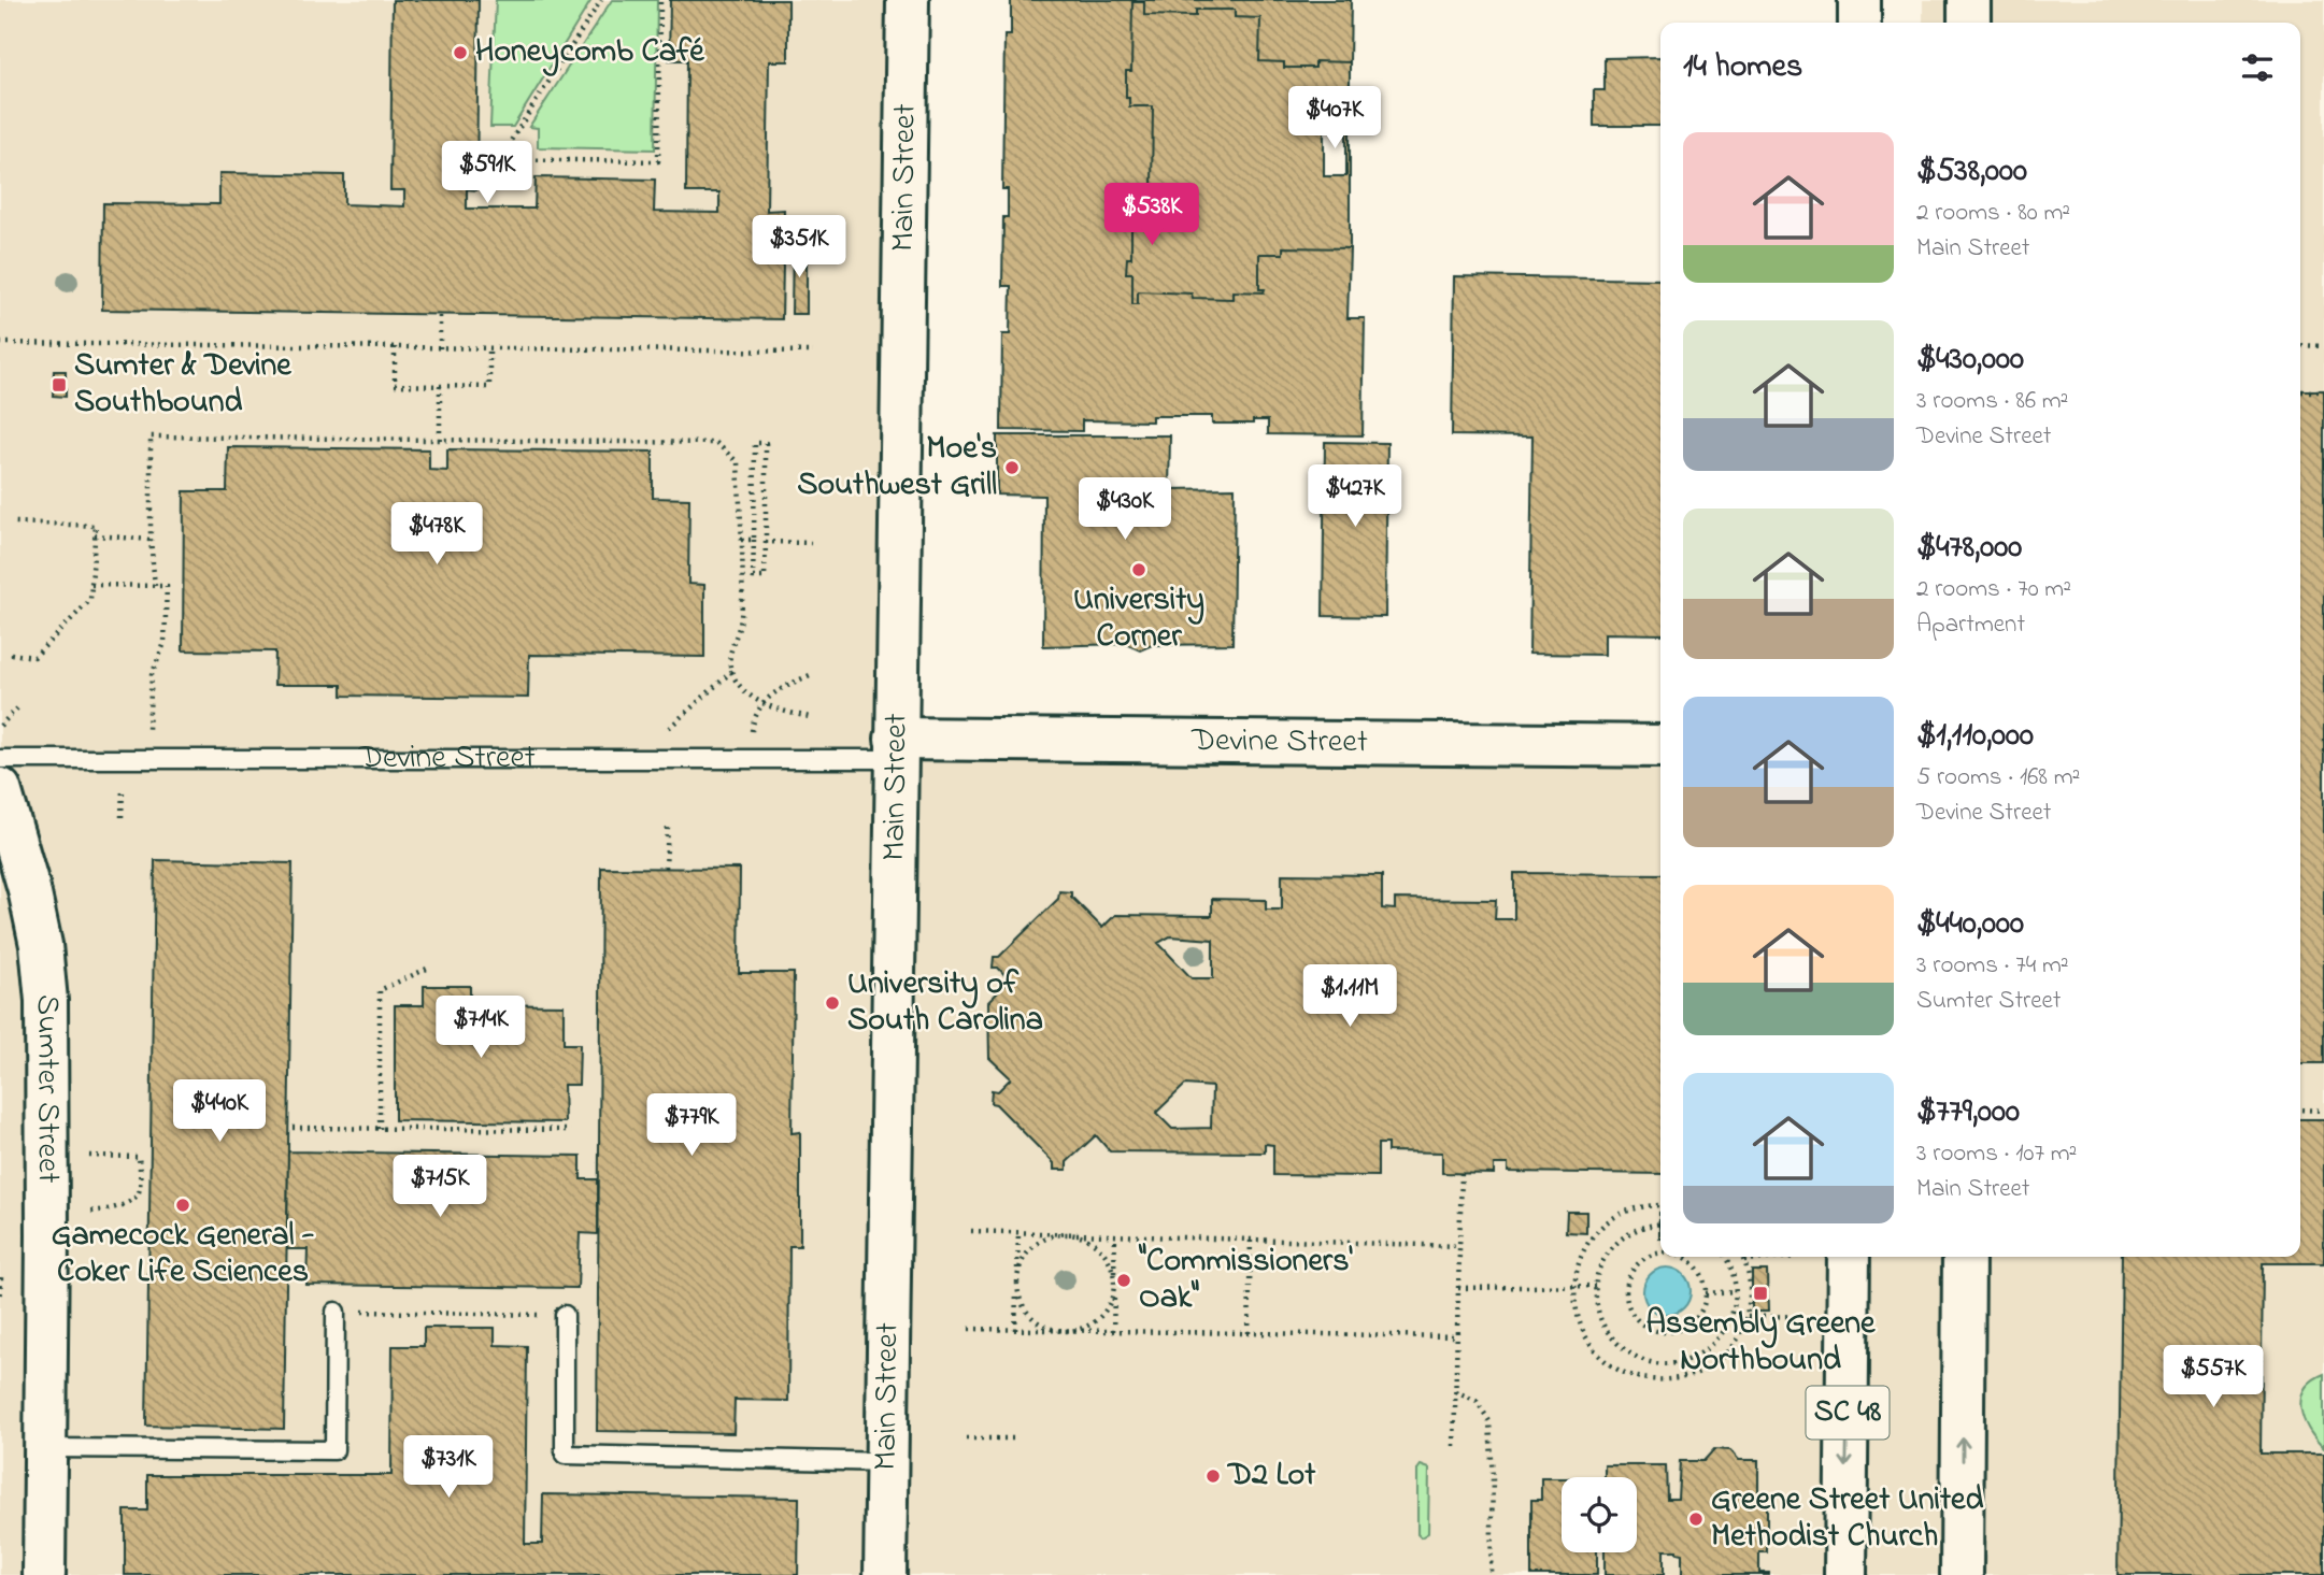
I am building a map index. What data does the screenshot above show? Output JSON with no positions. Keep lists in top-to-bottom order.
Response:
{
  "streets": {
    "street": [
      "Main Street",
      "Devine Street",
      "Sumter Street",
      "SC 48"
    ]
  },
  "crossings": [
    ["Main Street", "Devine Street"]
  ],
  "places": {
    "other": [
      "Honeycomb Café",
      "Moe's Southwest Grill",
      "University Corner",
      "University of South Carolina",
      "Gamecock General - Coker Life Sciences",
      "\"Commissioners' Oak\"",
      "D2 Lot",
      "Greene Street United Methodist Church"
    ],
    "transit": ["Sumter & Devine Southbound", "Assembly Greene Northbound"]
  },
  "page": {
    "heading": "14 homes",
    "price": [
      "$407K",
      "$591K",
      "$538K",
      "$351K",
      "$427K",
      "$430K",
      "$478K",
      "$1.11M",
      "$714K",
      "$440K",
      "$779K",
      "$715K",
      "$557K",
      "$731K"
    ],
    "list": [
      {
        "name": "$538,000",
        "note": "2 rooms · 80 m² · Main Street"
      },
      {
        "name": "$430,000",
        "note": "3 rooms · 86 m² · Devine Street"
      },
      {
        "name": "$478,000",
        "note": "2 rooms · 70 m² · Apartment"
      },
      {
        "name": "$1,110,000",
        "note": "5 rooms · 168 m² · Devine Street"
      },
      {
        "name": "$440,000",
        "note": "3 rooms · 74 m² · Sumter Street"
      },
      {
        "name": "$779,000",
        "note": "3 rooms · 107 m² · Main Street"
      }
    ]
  }
}
